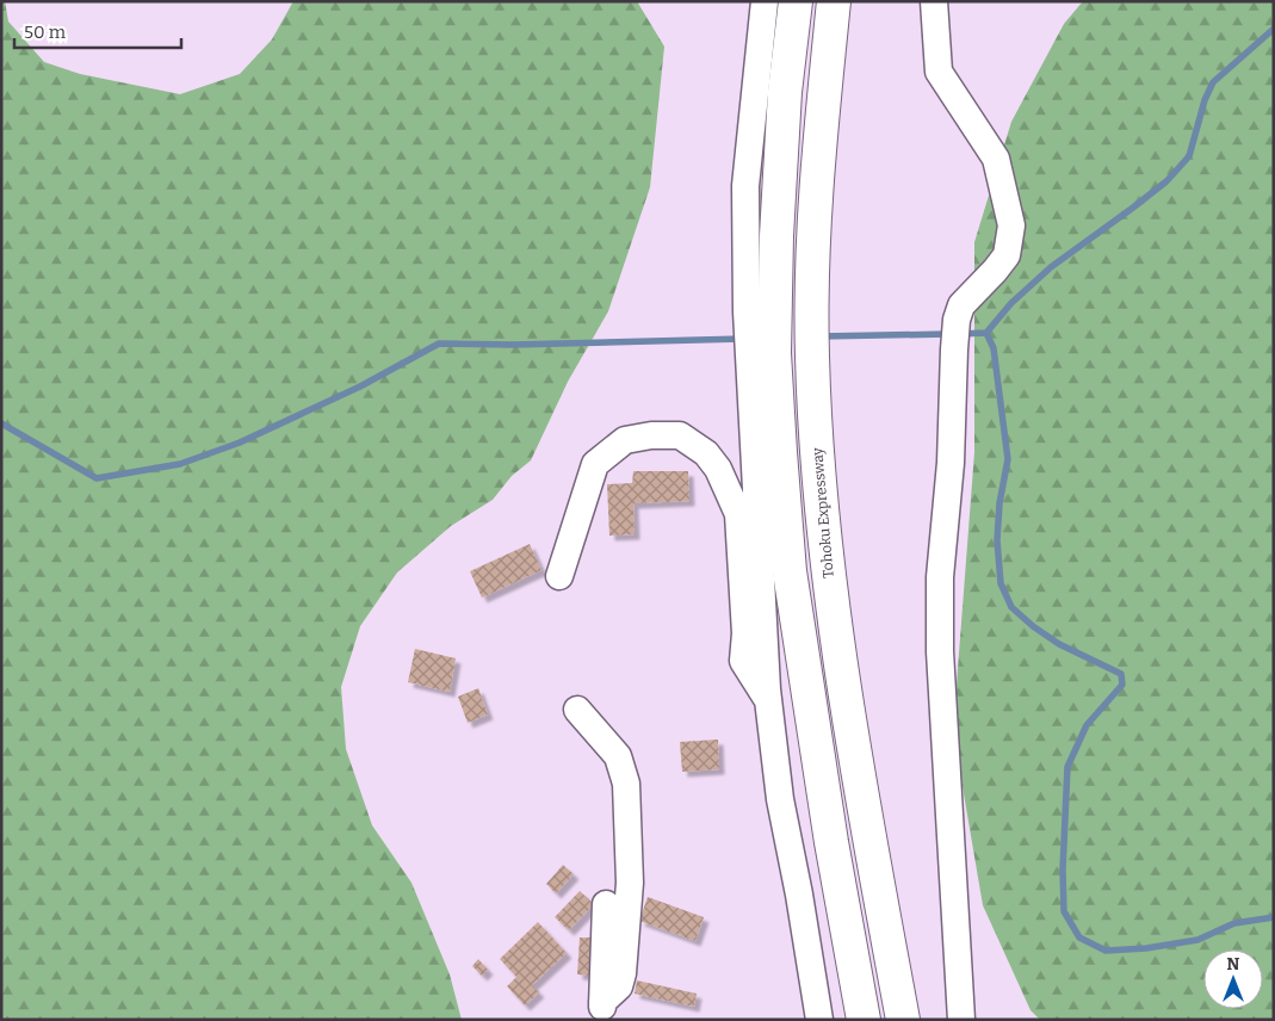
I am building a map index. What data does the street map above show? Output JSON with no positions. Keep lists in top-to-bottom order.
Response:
{
  "streets": {
    "highway": ["Tohoku Expressway"]
  },
  "scale_bar": "50 m",
  "north": "top"
}
